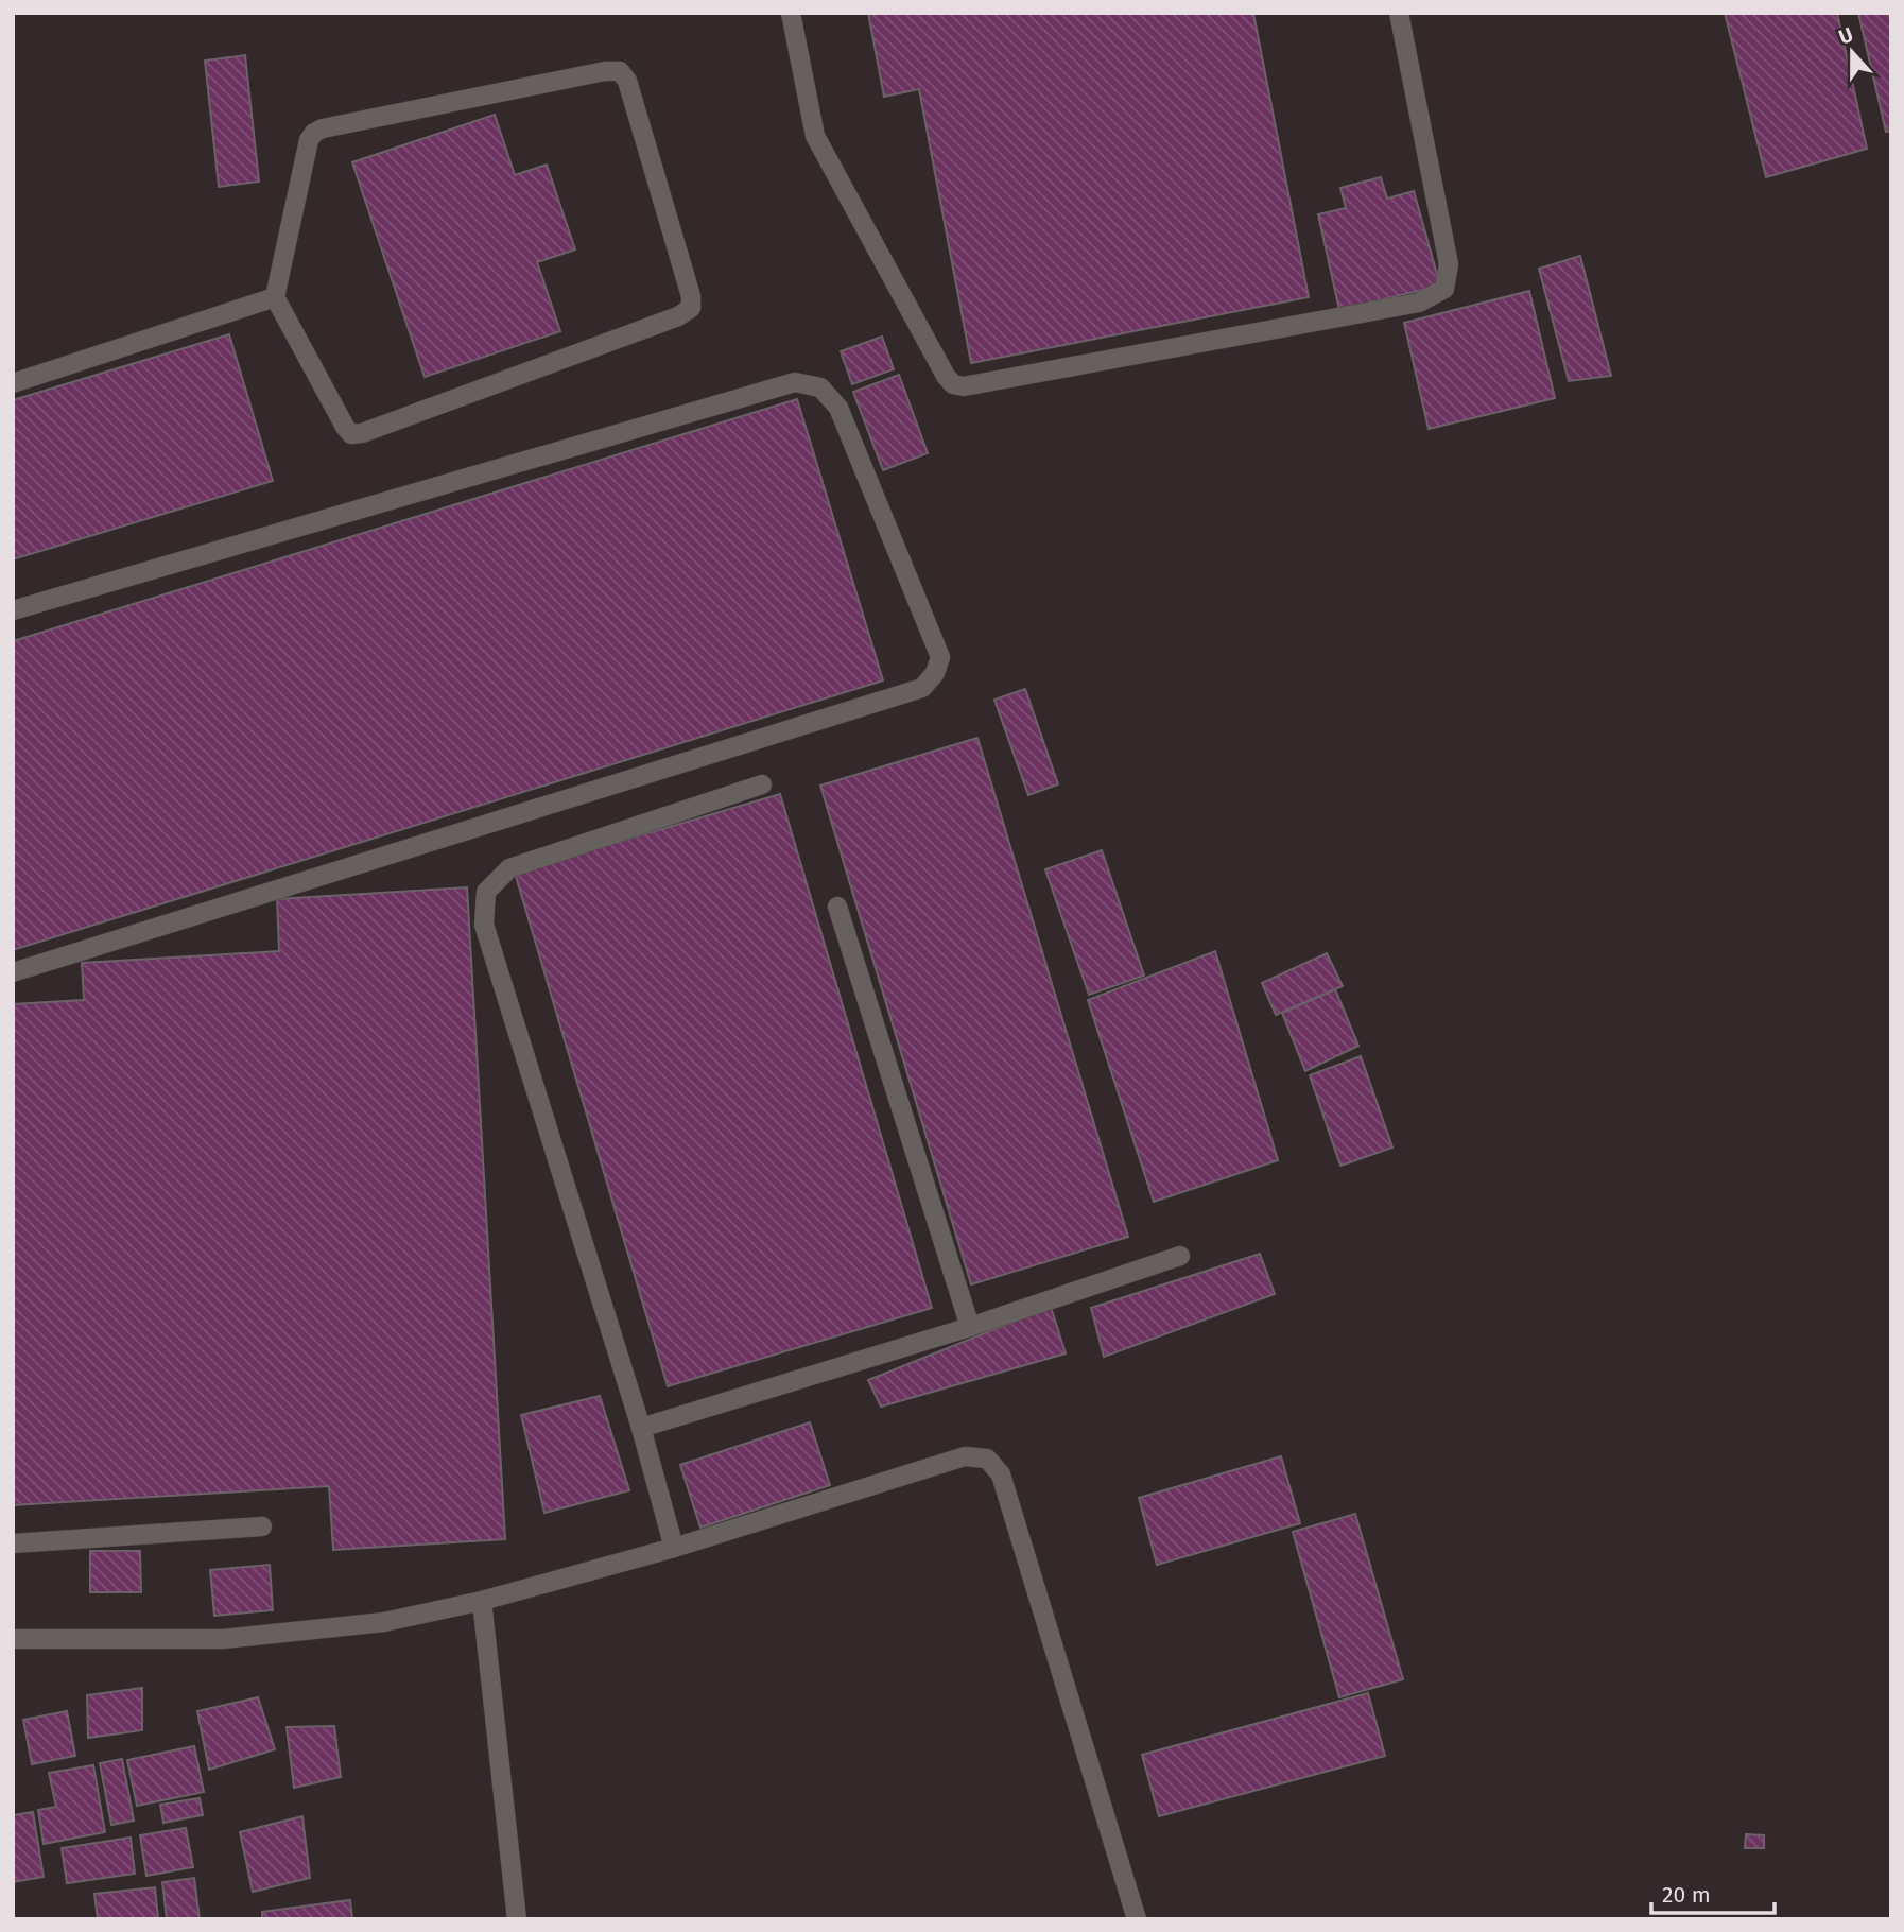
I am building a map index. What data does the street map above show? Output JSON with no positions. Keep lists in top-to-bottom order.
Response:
{
  "scale_bar": "20 m",
  "north": "top"
}
